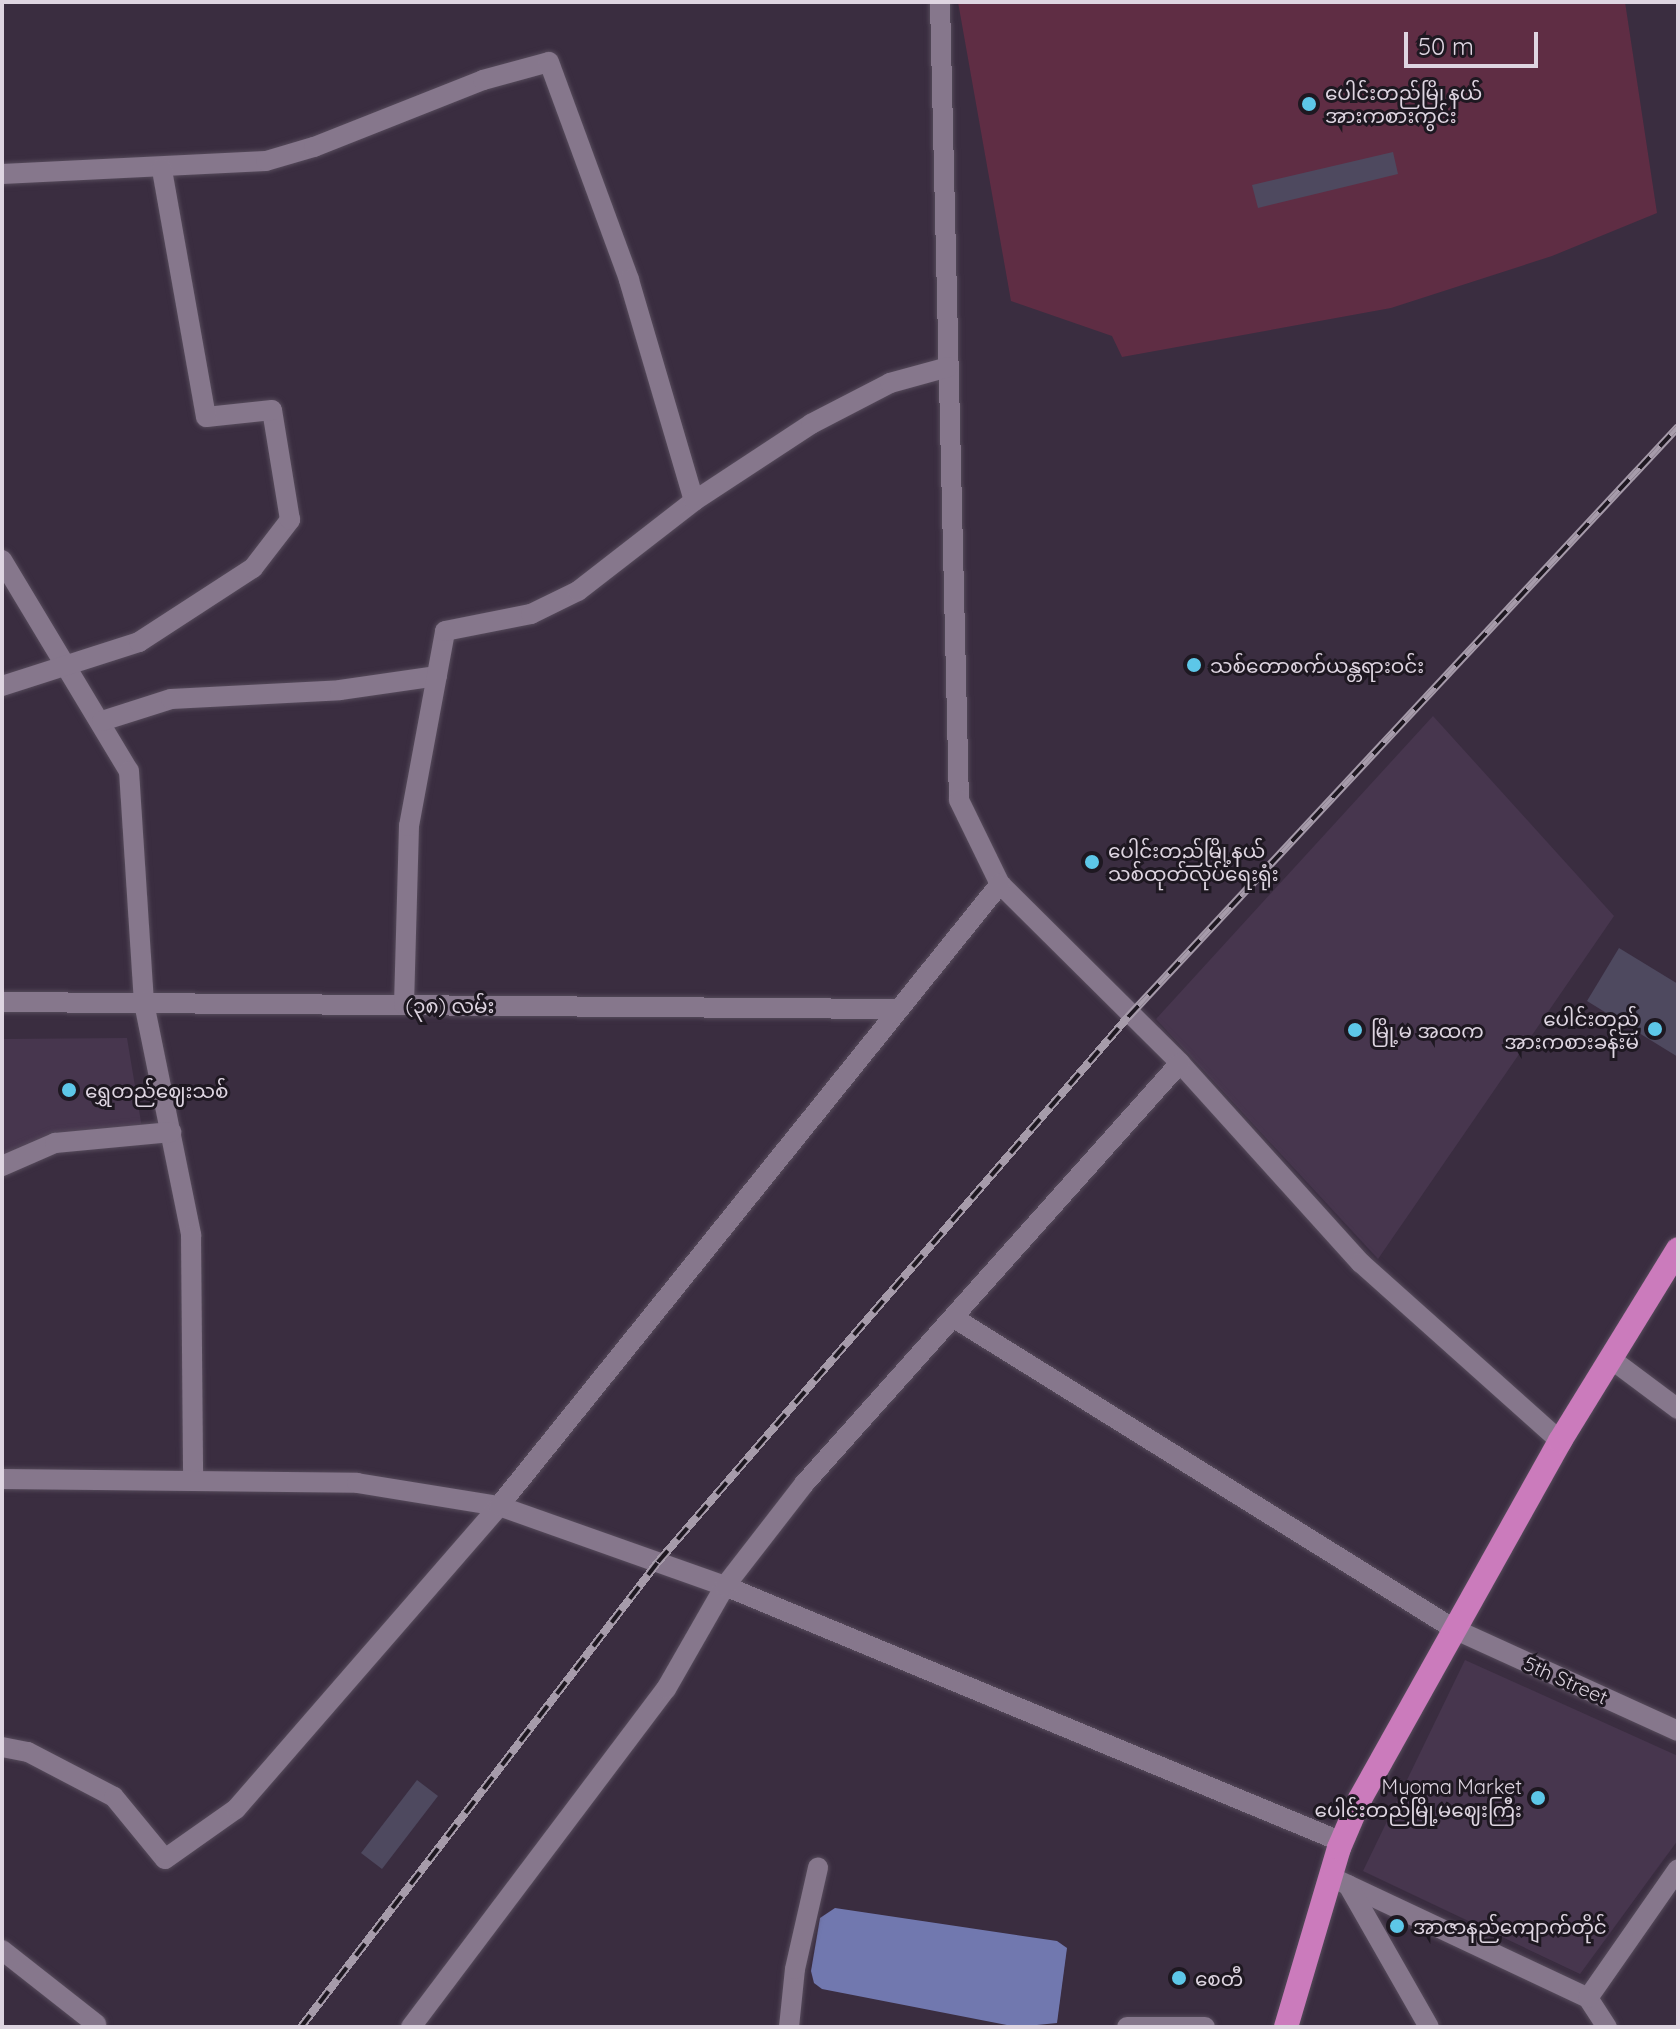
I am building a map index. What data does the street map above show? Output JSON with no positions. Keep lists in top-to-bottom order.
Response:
{
  "streets": {
    "street": ["(၃၈) လမ်း", "5th Street"]
  },
  "places": [
    "‌ပေါင်းတည်မြို့နယ် အားကစားကွင်း",
    "သစ်တောစက်ယန္တရားဝင်း",
    "ပေါင်းတည်မြို့နယ် သစ်ထုတ်လုပ်ရေးရုံး",
    "ပေါင်းတည် အားကစားခန်းမ",
    "မြို့မ အထက",
    "ရွှေတည်ဈေးသစ်",
    "Myoma Market ပေါင်းတည်မြို့မဈေးကြီး",
    "အာဇာနည်ကျောက်တိုင်",
    "စေတီ"
  ],
  "scale_bar": "50 m"
}
